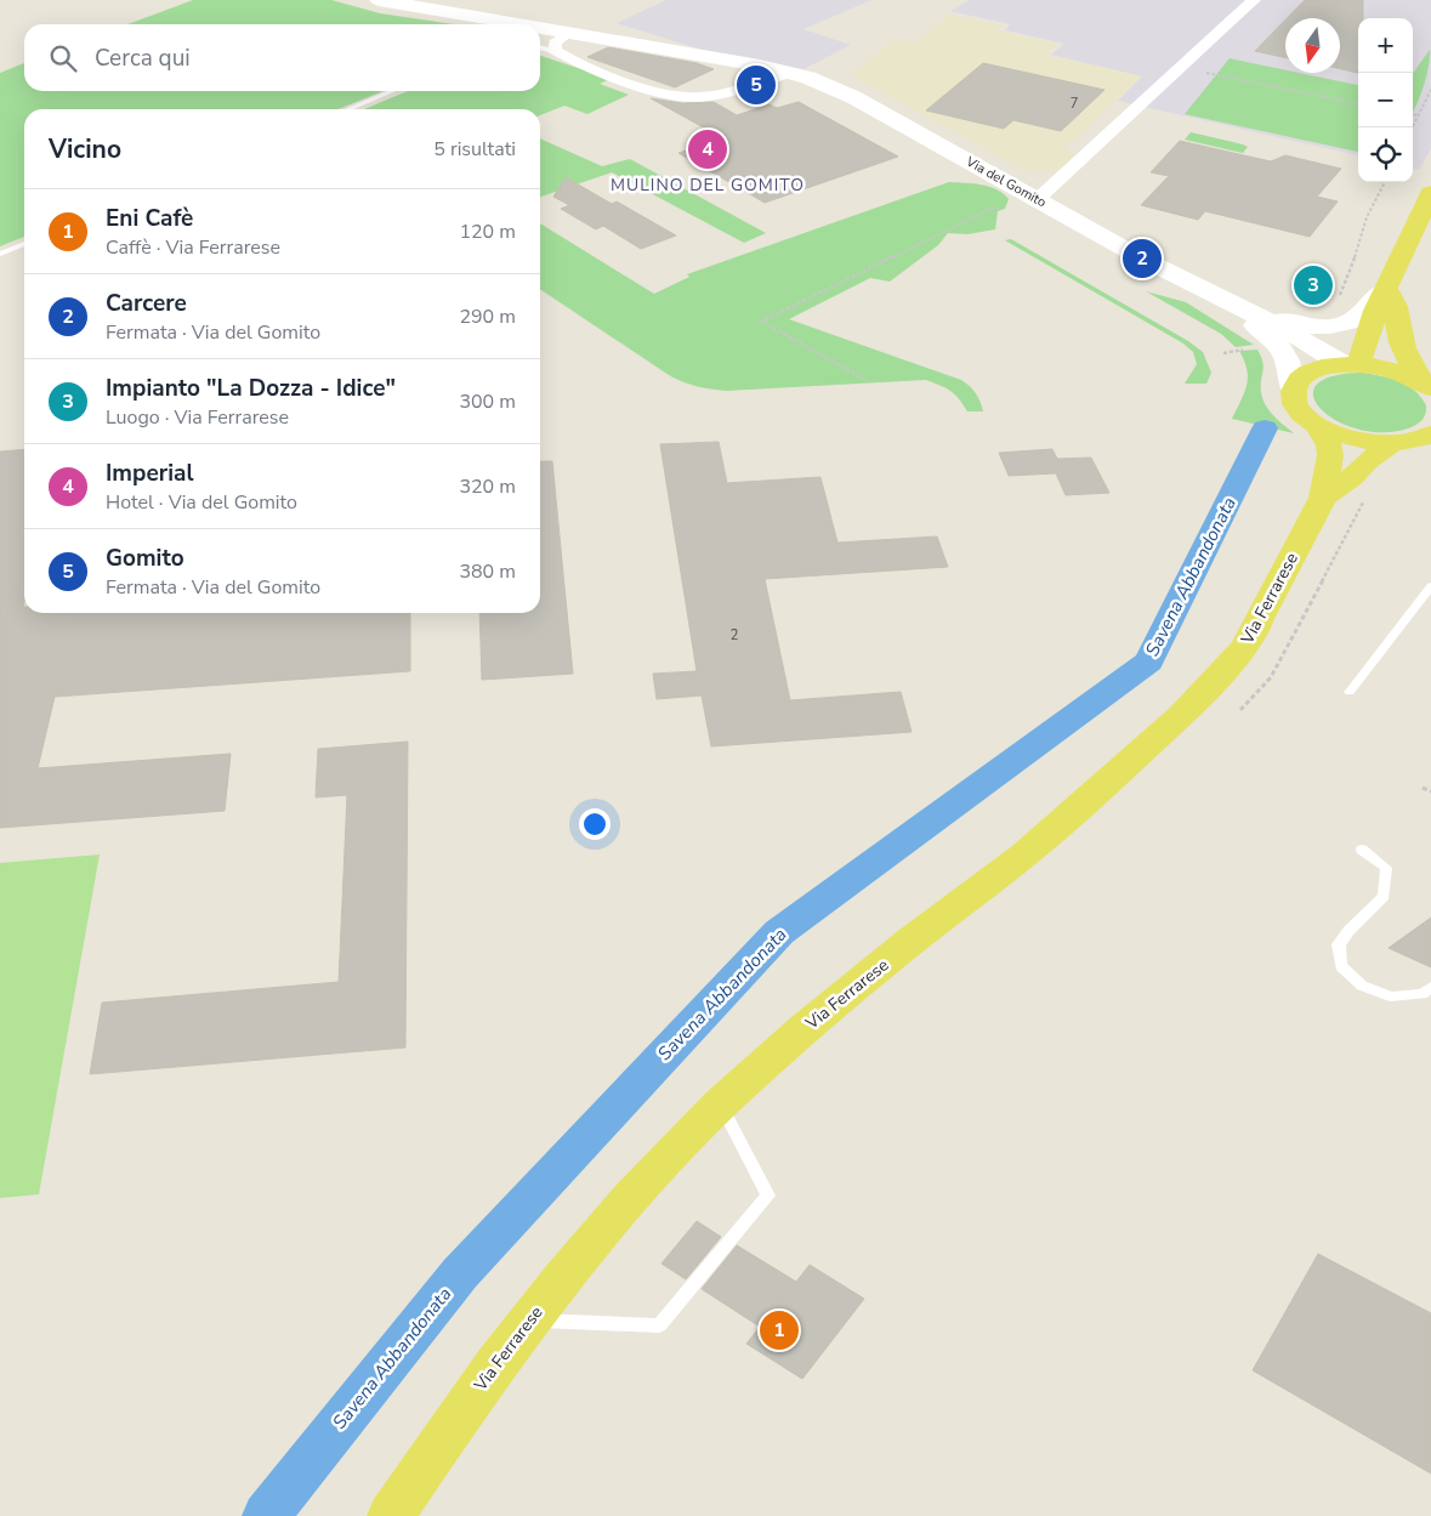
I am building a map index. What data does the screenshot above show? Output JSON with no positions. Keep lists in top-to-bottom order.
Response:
{
  "streets": {
    "main road": ["Via Ferrarese"],
    "street": ["Via del Gomito"]
  },
  "districts": ["MULINO DEL GOMITO"],
  "water": ["Savena Abbandonata"],
  "house_numbers": ["7", "2"],
  "north": "bottom",
  "page": {
    "map_buttons": ["+", "−"],
    "search": "Cerca qui",
    "pins": [
      "5",
      "4",
      "2",
      "3",
      "1"
    ],
    "heading": ["Vicino", "5 risultati"],
    "list": [
      {
        "mark": "1",
        "name": "Eni Cafè",
        "note": "Caffè · Via Ferrarese",
        "value": "120 m"
      },
      {
        "mark": "2",
        "name": "Carcere",
        "note": "Fermata · Via del Gomito",
        "value": "290 m"
      },
      {
        "mark": "3",
        "name": "Impianto \"La Dozza - Idice\"",
        "note": "Luogo · Via Ferrarese",
        "value": "300 m"
      },
      {
        "mark": "4",
        "name": "Imperial",
        "note": "Hotel · Via del Gomito",
        "value": "320 m"
      },
      {
        "mark": "5",
        "name": "Gomito",
        "note": "Fermata · Via del Gomito",
        "value": "380 m"
      }
    ]
  }
}
